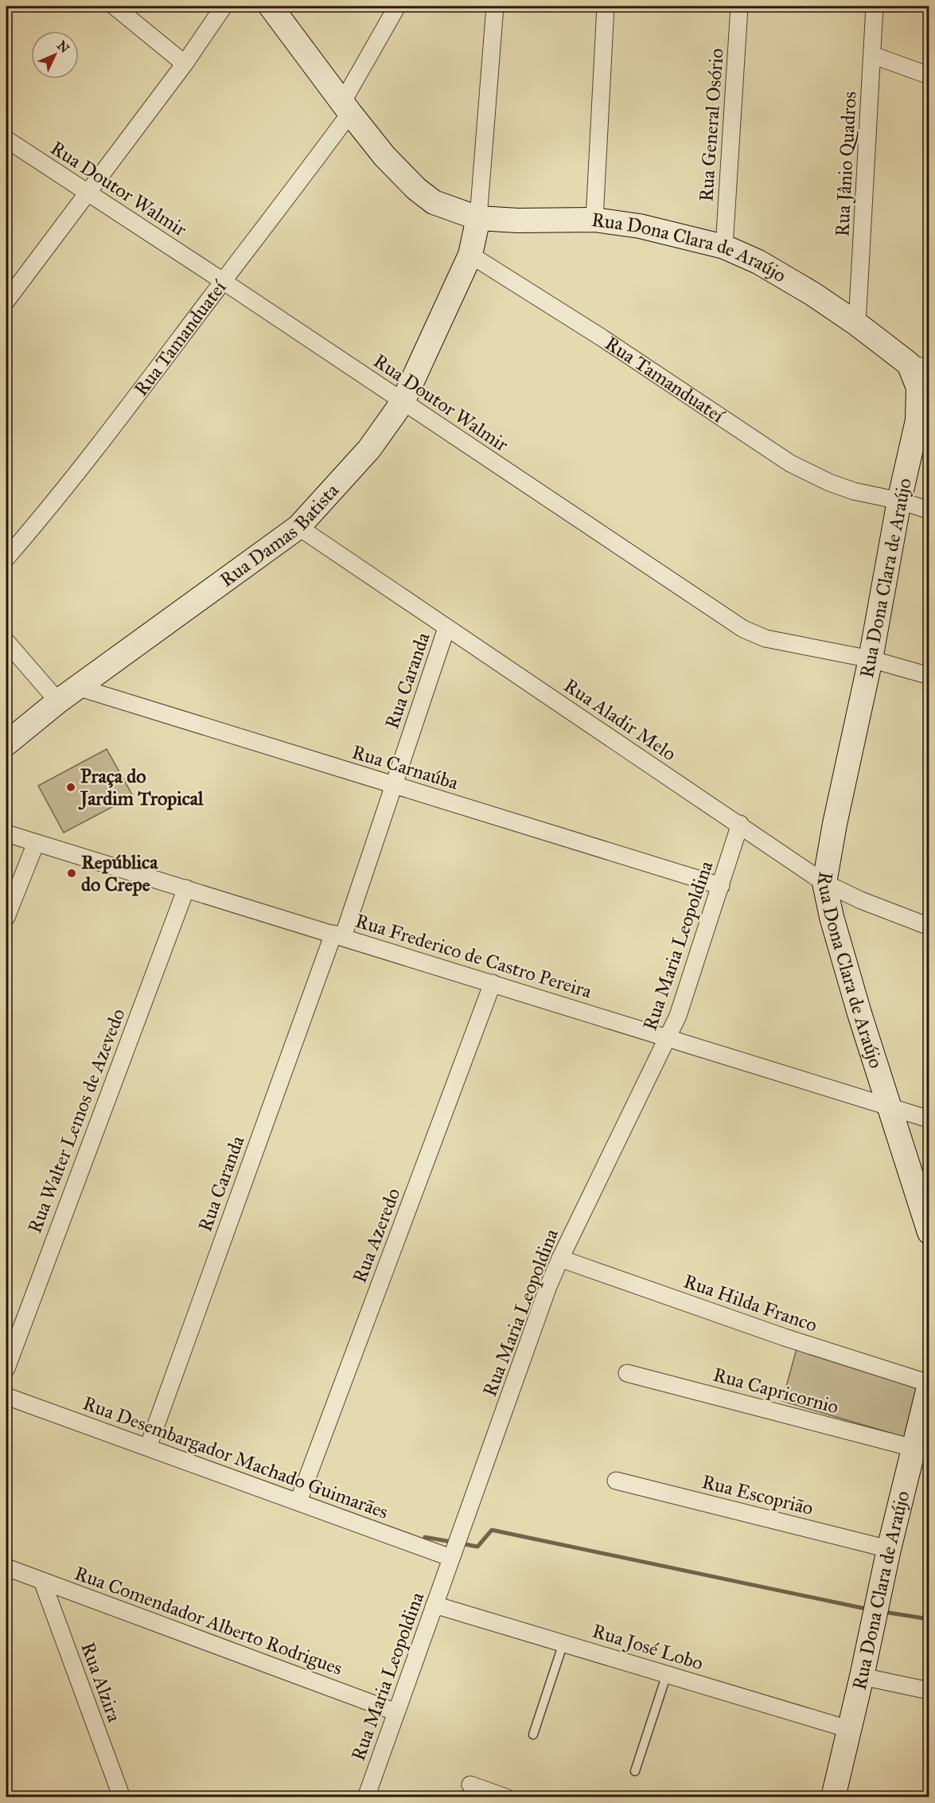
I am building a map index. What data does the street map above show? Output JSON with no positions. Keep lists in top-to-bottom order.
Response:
{
  "streets": {
    "main road": ["Rua Dona Clara de Araújo", "Rua Damas Batista"],
    "street": [
      "Rua General Osório",
      "Rua Jânio Quadros",
      "Rua Doutor Walmir",
      "Rua Tamanduateí",
      "Rua Caranda",
      "Rua Aladir Melo",
      "Rua Carnaúba",
      "Rua Maria Leopoldina",
      "Rua Frederico de Castro Pereira",
      "Rua Walter Lemos de Azevedo",
      "Rua Azeredo",
      "Rua Hilda Franco",
      "Rua Capricornio",
      "Rua Desembargador Machado Guimarães",
      "Rua Escoprião",
      "Rua Comendador Alberto Rodrigues",
      "Rua José Lobo",
      "Rua Alzira"
    ]
  },
  "crossings": [
    ["Rua General Osório", "Rua Dona Clara de Araújo"],
    ["Rua Jânio Quadros", "Rua Dona Clara de Araújo"],
    ["Rua Doutor Walmir", "Rua Dona Clara de Araújo"],
    ["Rua Doutor Walmir", "Rua Tamanduateí"],
    ["Rua Doutor Walmir", "Rua Damas Batista"],
    ["Rua Dona Clara de Araújo", "Rua Tamanduateí"],
    ["Rua Dona Clara de Araújo", "Rua Aladir Melo"],
    ["Rua Dona Clara de Araújo", "Rua Frederico de Castro Pereira"],
    ["Rua Dona Clara de Araújo", "Rua Hilda Franco"],
    ["Rua Dona Clara de Araújo", "Rua Capricornio"],
    ["Rua Dona Clara de Araújo", "Rua Escoprião"],
    ["Rua Dona Clara de Araújo", "Rua José Lobo"],
    ["Rua Tamanduateí", "Rua Damas Batista"],
    ["Rua Damas Batista", "Rua Aladir Melo"],
    ["Rua Damas Batista", "Rua Carnaúba"],
    ["Rua Caranda", "Rua Aladir Melo"],
    ["Rua Caranda", "Rua Carnaúba"],
    ["Rua Caranda", "Rua Frederico de Castro Pereira"],
    ["Rua Caranda", "Rua Desembargador Machado Guimarães"],
    ["Rua Aladir Melo", "Rua Maria Leopoldina"],
    ["Rua Carnaúba", "Rua Maria Leopoldina"],
    ["Rua Maria Leopoldina", "Rua Frederico de Castro Pereira"],
    ["Rua Maria Leopoldina", "Rua Hilda Franco"],
    ["Rua Maria Leopoldina", "Rua Desembargador Machado Guimarães"],
    ["Rua Maria Leopoldina", "Rua Comendador Alberto Rodrigues"],
    ["Rua Maria Leopoldina", "Rua José Lobo"],
    ["Rua Frederico de Castro Pereira", "Rua Walter Lemos de Azevedo"],
    ["Rua Frederico de Castro Pereira", "Rua Azeredo"],
    ["Rua Azeredo", "Rua Desembargador Machado Guimarães"],
    ["Rua Comendador Alberto Rodrigues", "Rua Alzira"]
  ],
  "places": ["Praça do Jardim Tropical", "República do Crepe"],
  "north": "top right"
}
